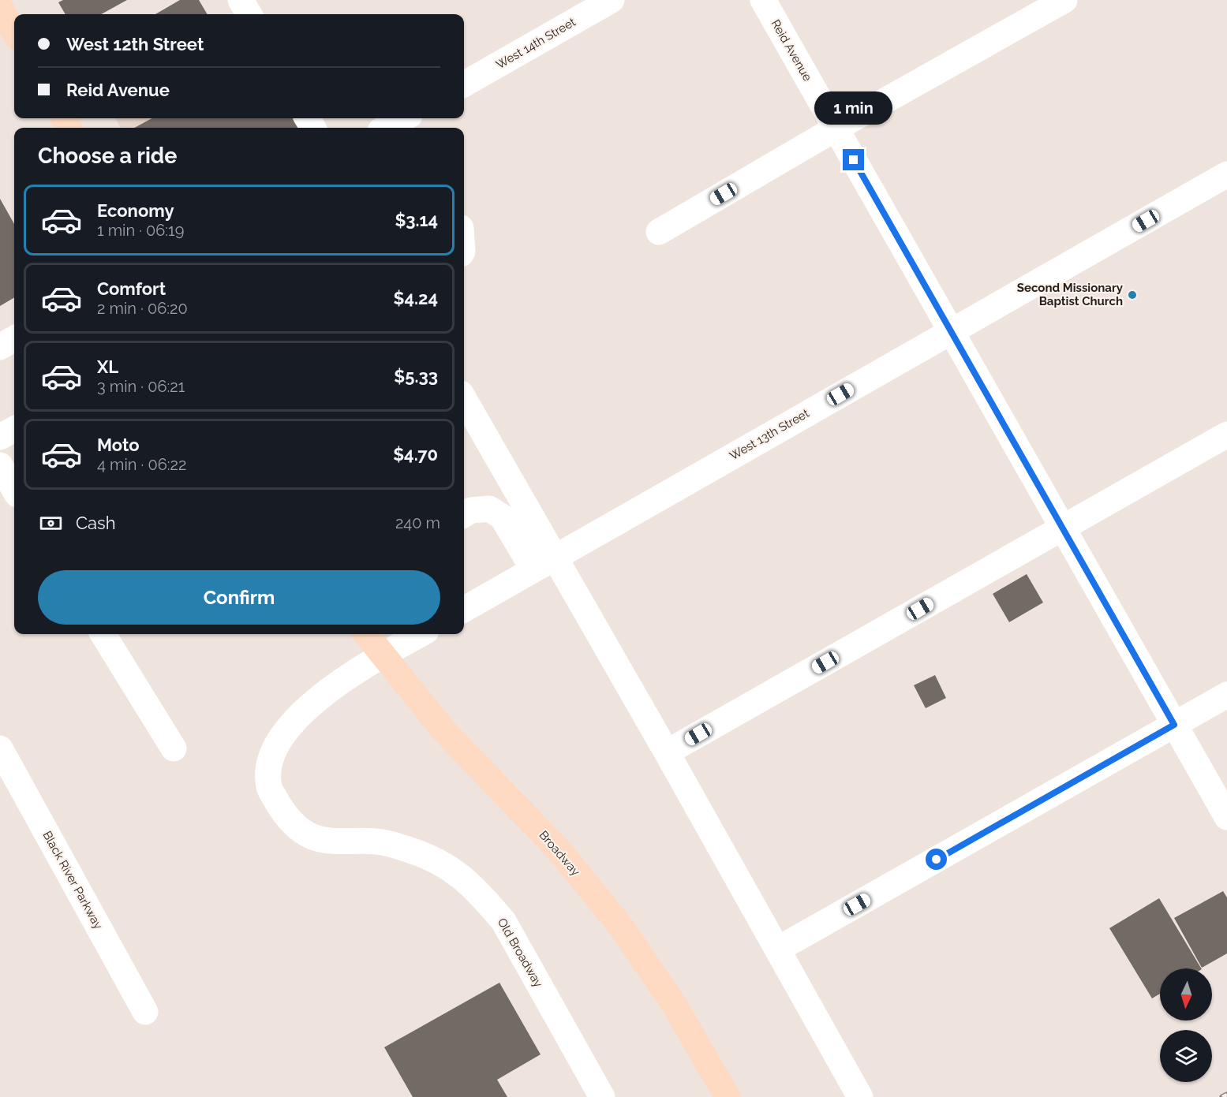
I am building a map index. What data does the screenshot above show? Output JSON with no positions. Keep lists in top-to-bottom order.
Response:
{
  "streets": {
    "main road": ["Broadway"],
    "street": [
      "West 14th Street",
      "Reid Avenue",
      "West 13th Street",
      "Black River Parkway",
      "Old Broadway"
    ]
  },
  "crossings": [
    ["Reid Avenue", "West 13th Street"],
    ["Broadway", "Old Broadway"]
  ],
  "places": ["Second Missionary Baptist Church"],
  "north": "bottom",
  "page": {
    "banner": ["West 12th Street", "Reid Avenue"],
    "bubble": "1 min",
    "heading": "Choose a ride",
    "list": [
      {
        "name": "Economy",
        "note": "1 min · 06:19",
        "value": "$3.14"
      },
      {
        "name": "Comfort",
        "note": "2 min · 06:20",
        "value": "$4.24"
      },
      {
        "name": "XL",
        "note": "3 min · 06:21",
        "value": "$5.33"
      },
      {
        "name": "Moto",
        "note": "4 min · 06:22",
        "value": "$4.70"
      }
    ],
    "pay": ["Cash", "240 m"],
    "buttons": "Confirm"
  }
}
